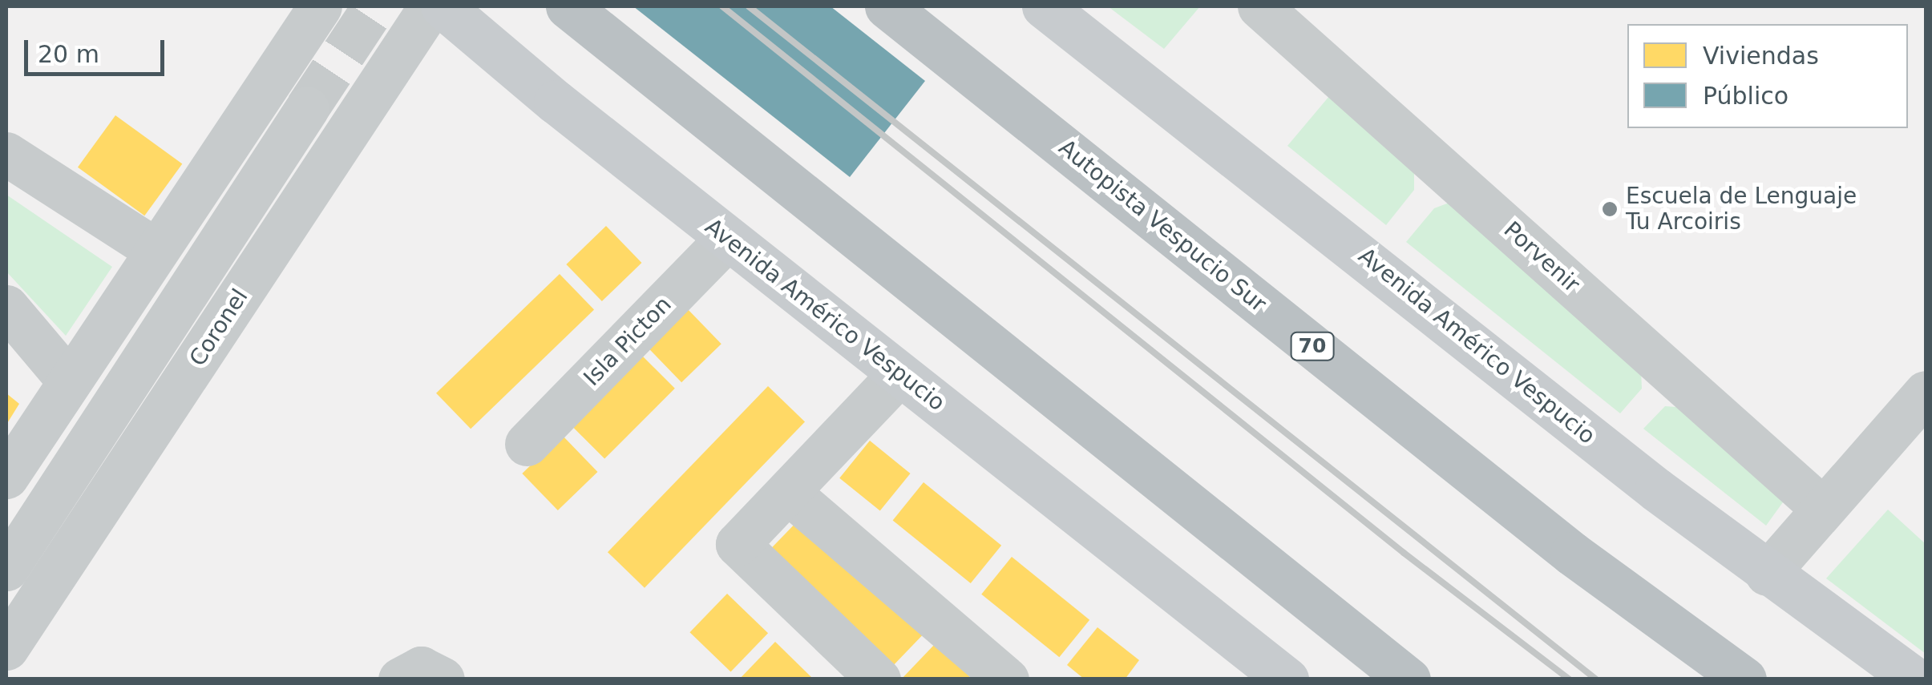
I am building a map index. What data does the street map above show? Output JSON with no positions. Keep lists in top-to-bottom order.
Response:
{
  "streets": {
    "highway": ["Autopista Vespucio Sur", "70"],
    "main road": ["Avenida Américo Vespucio"],
    "street": ["Porvenir", "Coronel", "Isla Picton"]
  },
  "crossings": [
    ["Avenida Américo Vespucio", "Isla Picton"]
  ],
  "places": ["Escuela de Lenguaje Tu Arcoiris"],
  "legend": ["Viviendas", "Público"],
  "scale_bar": "20 m"
}
